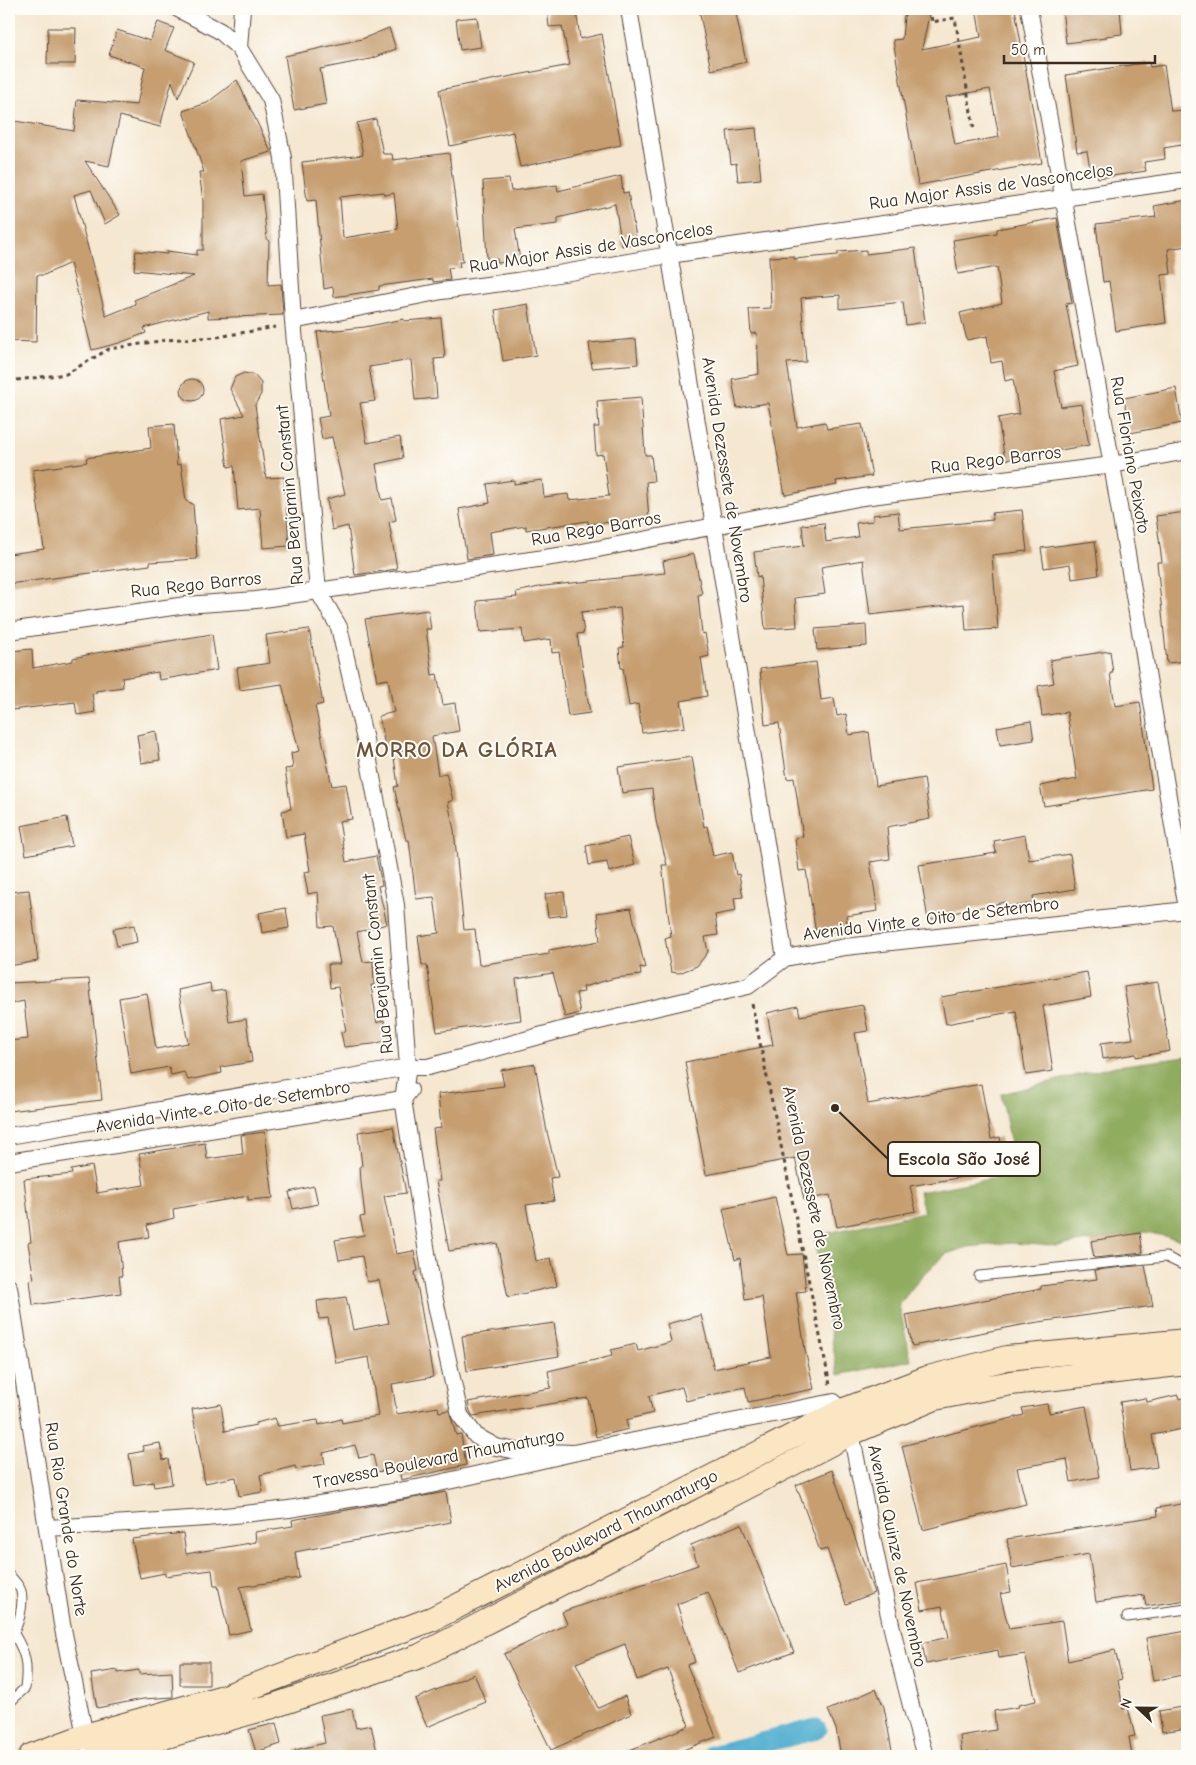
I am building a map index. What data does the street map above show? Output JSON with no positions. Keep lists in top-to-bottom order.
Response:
{
  "streets": {
    "main road": ["Avenida Boulevard Thaumaturgo"],
    "street": [
      "Rua Major Assis de Vasconcelos",
      "Rua Floriano Peixoto",
      "Rua Rego Barros",
      "Avenida Dezessete de Novembro",
      "Rua Benjamin Constant",
      "Avenida Vinte e Oito de Setembro",
      "Travessa Boulevard Thaumaturgo",
      "Rua Rio Grande do Norte",
      "Avenida Quinze de Novembro"
    ]
  },
  "crossings": [
    ["Rua Major Assis de Vasconcelos", "Rua Floriano Peixoto"],
    ["Rua Major Assis de Vasconcelos", "Avenida Dezessete de Novembro"],
    ["Rua Major Assis de Vasconcelos", "Rua Benjamin Constant"],
    ["Rua Floriano Peixoto", "Rua Rego Barros"],
    ["Rua Floriano Peixoto", "Avenida Vinte e Oito de Setembro"],
    ["Rua Rego Barros", "Avenida Dezessete de Novembro"],
    ["Rua Rego Barros", "Rua Benjamin Constant"],
    ["Avenida Dezessete de Novembro", "Avenida Vinte e Oito de Setembro"],
    ["Avenida Dezessete de Novembro", "Travessa Boulevard Thaumaturgo"],
    ["Avenida Dezessete de Novembro", "Avenida Boulevard Thaumaturgo"],
    ["Rua Benjamin Constant", "Avenida Vinte e Oito de Setembro"],
    ["Rua Benjamin Constant", "Travessa Boulevard Thaumaturgo"],
    ["Travessa Boulevard Thaumaturgo", "Rua Rio Grande do Norte"],
    ["Travessa Boulevard Thaumaturgo", "Avenida Boulevard Thaumaturgo"],
    ["Rua Rio Grande do Norte", "Avenida Boulevard Thaumaturgo"],
    ["Avenida Boulevard Thaumaturgo", "Avenida Quinze de Novembro"]
  ],
  "districts": ["MORRO DA GLÓRIA"],
  "places": ["Escola São José"],
  "scale_bar": "50 m",
  "north": "left"
}
